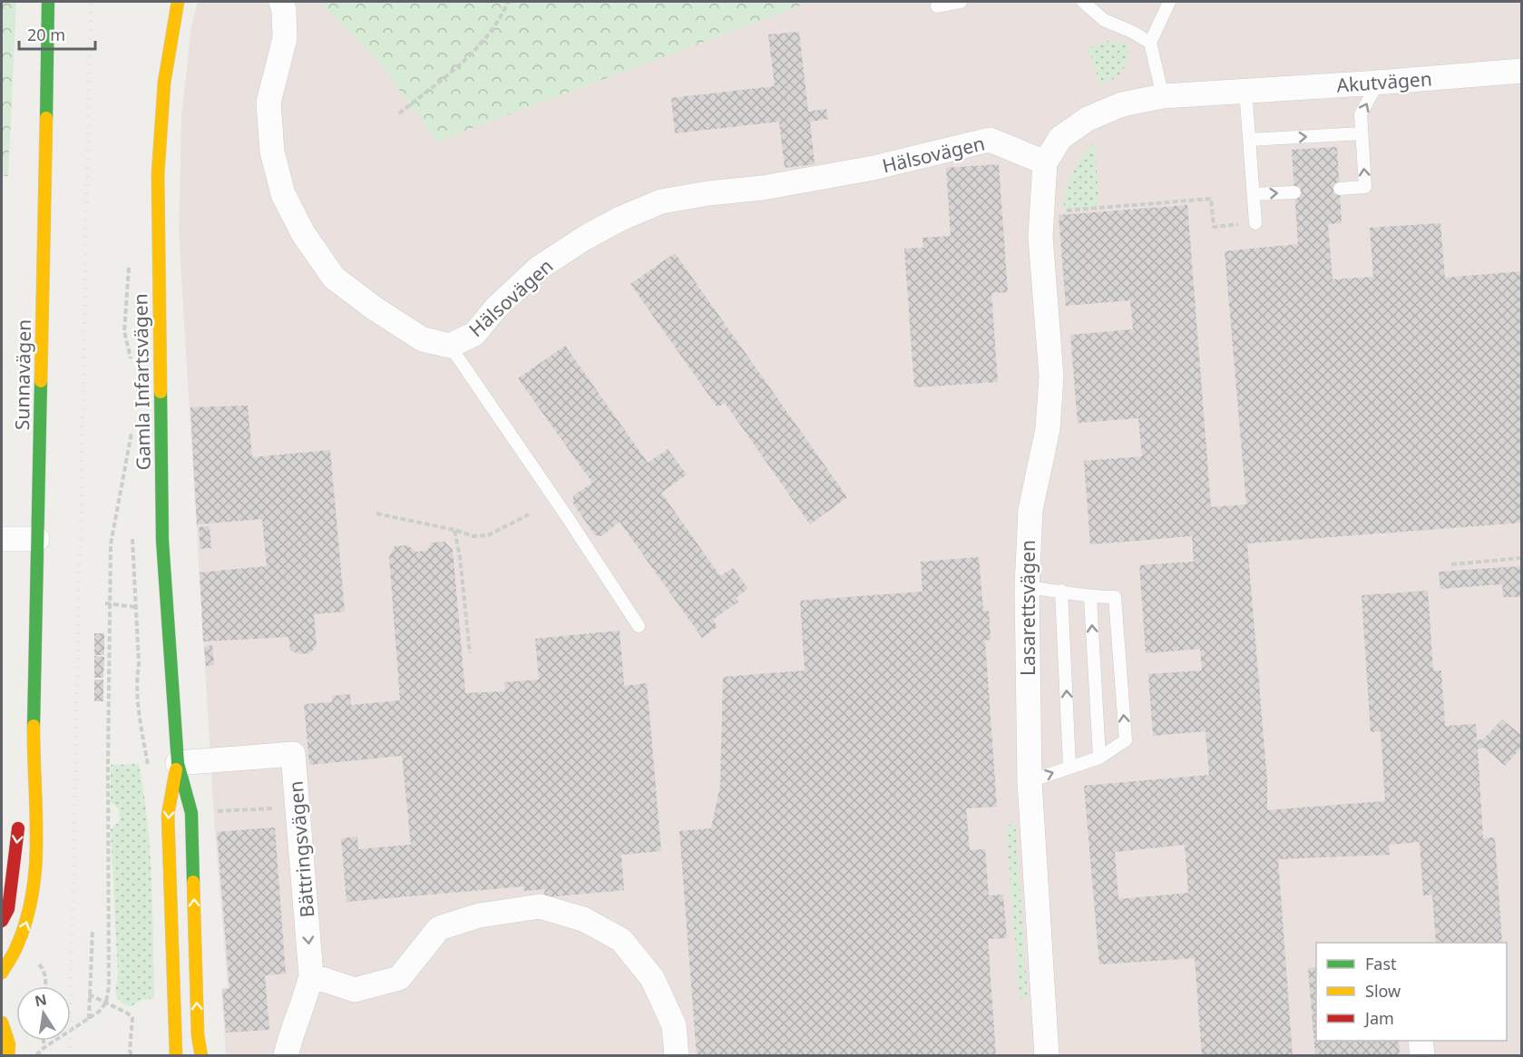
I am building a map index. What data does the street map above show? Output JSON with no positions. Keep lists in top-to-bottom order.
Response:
{
  "streets": {
    "street": [
      "Akutvägen",
      "Hälsovägen",
      "Sunnavägen",
      "Gamla Infartsvägen",
      "Lasarettsvägen",
      "Bättringsvägen"
    ]
  },
  "crossings": [
    ["Akutvägen", "Hälsovägen"],
    ["Akutvägen", "Lasarettsvägen"],
    ["Hälsovägen", "Lasarettsvägen"],
    ["Gamla Infartsvägen", "Bättringsvägen"]
  ],
  "one_way": ["Bättringsvägen"],
  "legend": ["Fast", "Slow", "Jam"],
  "scale_bar": "20 m",
  "north": "top"
}
